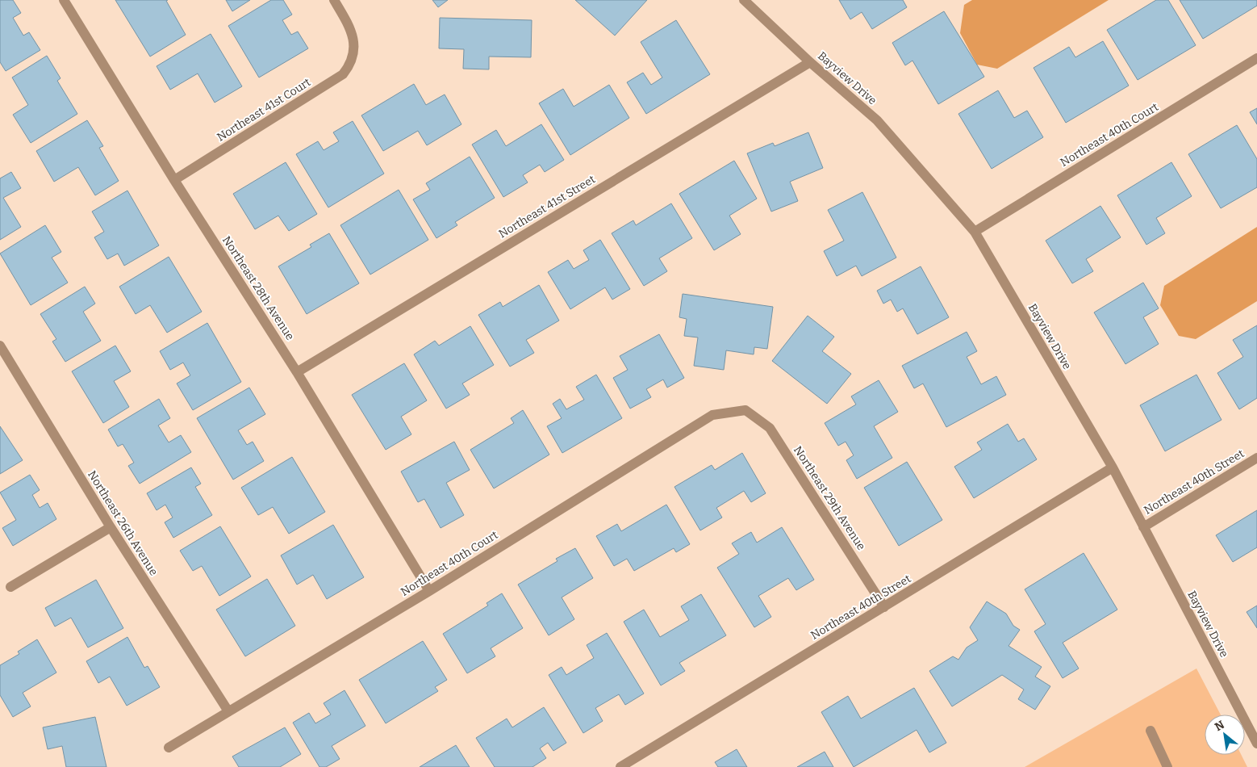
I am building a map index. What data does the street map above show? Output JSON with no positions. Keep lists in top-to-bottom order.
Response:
{
  "streets": {
    "street": [
      "Bayview Drive",
      "Northeast 41st Court",
      "Northeast 40th Court",
      "Northeast 41st Street",
      "Northeast 28th Avenue",
      "Northeast 40th Street",
      "Northeast 29th Avenue",
      "Northeast 26th Avenue"
    ]
  },
  "crossings": [
    ["Bayview Drive", "Northeast 40th Court"],
    ["Bayview Drive", "Northeast 41st Street"],
    ["Bayview Drive", "Northeast 40th Street"],
    ["Northeast 41st Court", "Northeast 28th Avenue"],
    ["Northeast 40th Court", "Northeast 28th Avenue"],
    ["Northeast 40th Court", "Northeast 29th Avenue"],
    ["Northeast 40th Court", "Northeast 26th Avenue"],
    ["Northeast 41st Street", "Northeast 28th Avenue"],
    ["Northeast 40th Street", "Northeast 29th Avenue"]
  ],
  "north": "top left"
}
